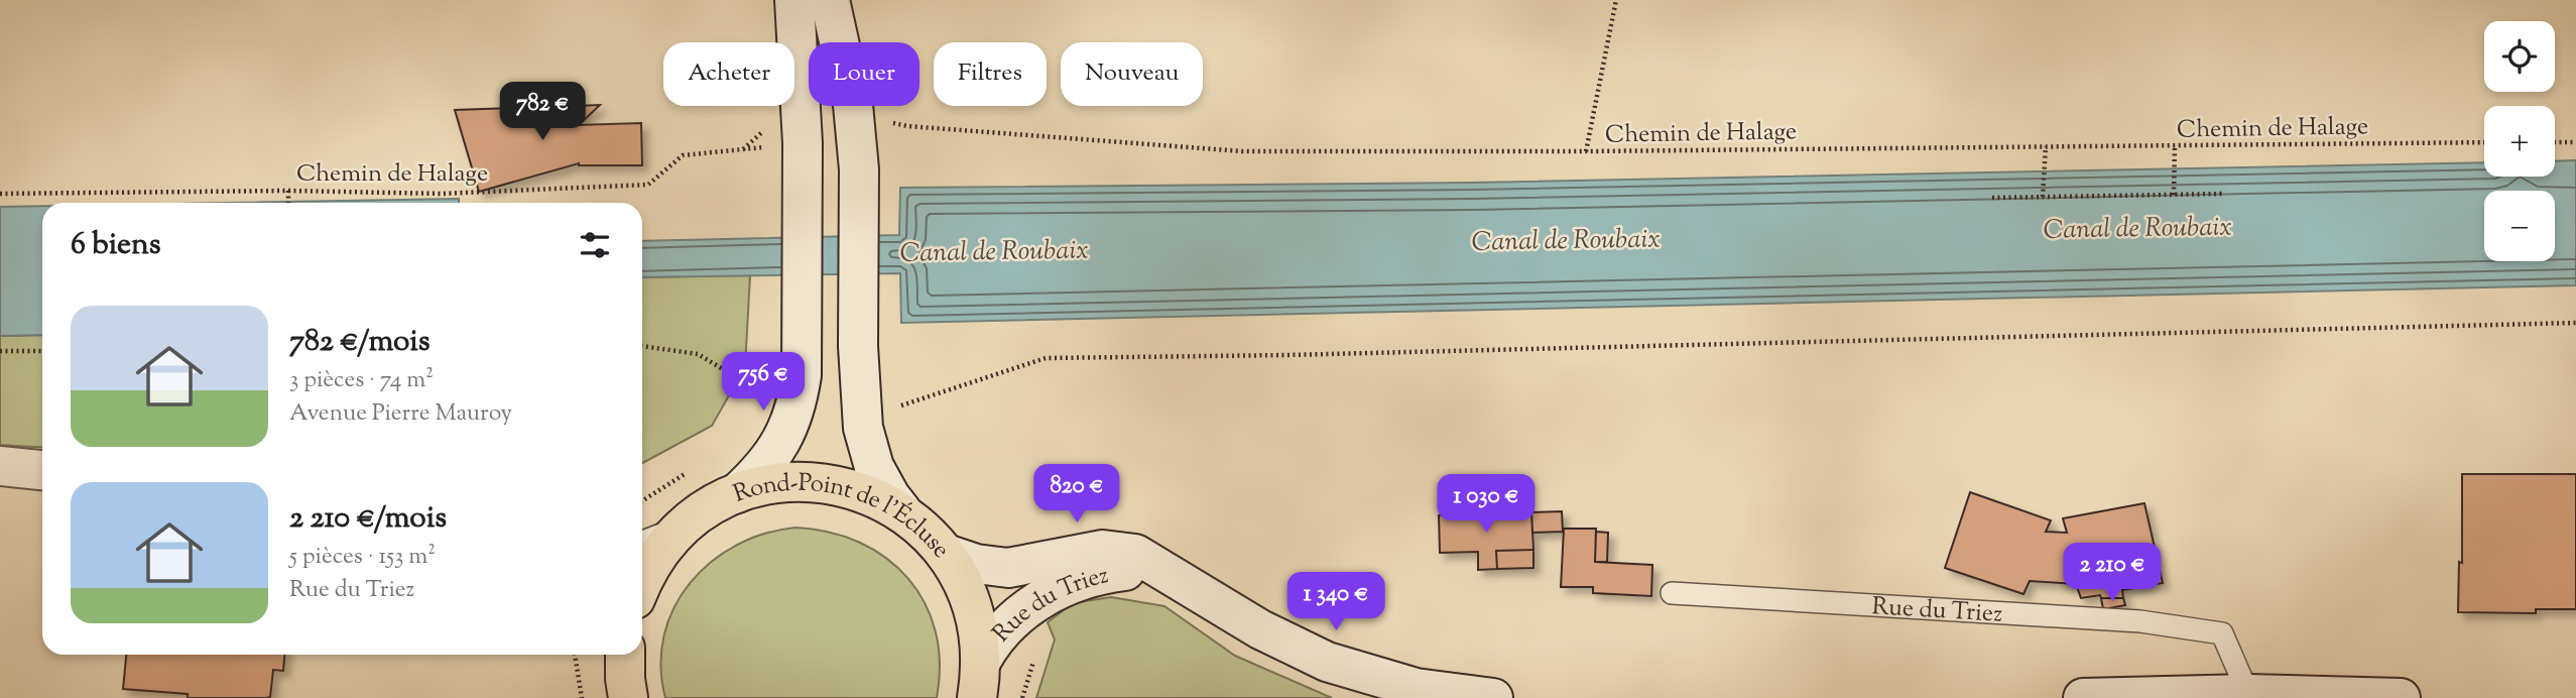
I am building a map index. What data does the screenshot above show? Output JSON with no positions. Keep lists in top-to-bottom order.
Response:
{
  "streets": {
    "main road": ["Rond-Point de l'Écluse"],
    "street": ["Rue du Triez"],
    "path": ["Chemin de Halage"]
  },
  "crossings": [
    ["Rond-Point de l'Écluse", "Rue du Triez"]
  ],
  "water": ["Canal de Roubaix"],
  "page": {
    "map_buttons": ["+", "−"],
    "chip": [
      "Acheter",
      "Louer",
      "Filtres",
      "Nouveau"
    ],
    "price": [
      "782 €",
      "756 €",
      "820 €",
      "1 030 €",
      "2 210 €",
      "1 340 €"
    ],
    "heading": "6 biens",
    "list": [
      {
        "name": "782 €/mois",
        "note": "3 pièces · 74 m² · Avenue Pierre Mauroy"
      },
      {
        "name": "2 210 €/mois",
        "note": "5 pièces · 153 m² · Rue du Triez"
      }
    ]
  }
}
